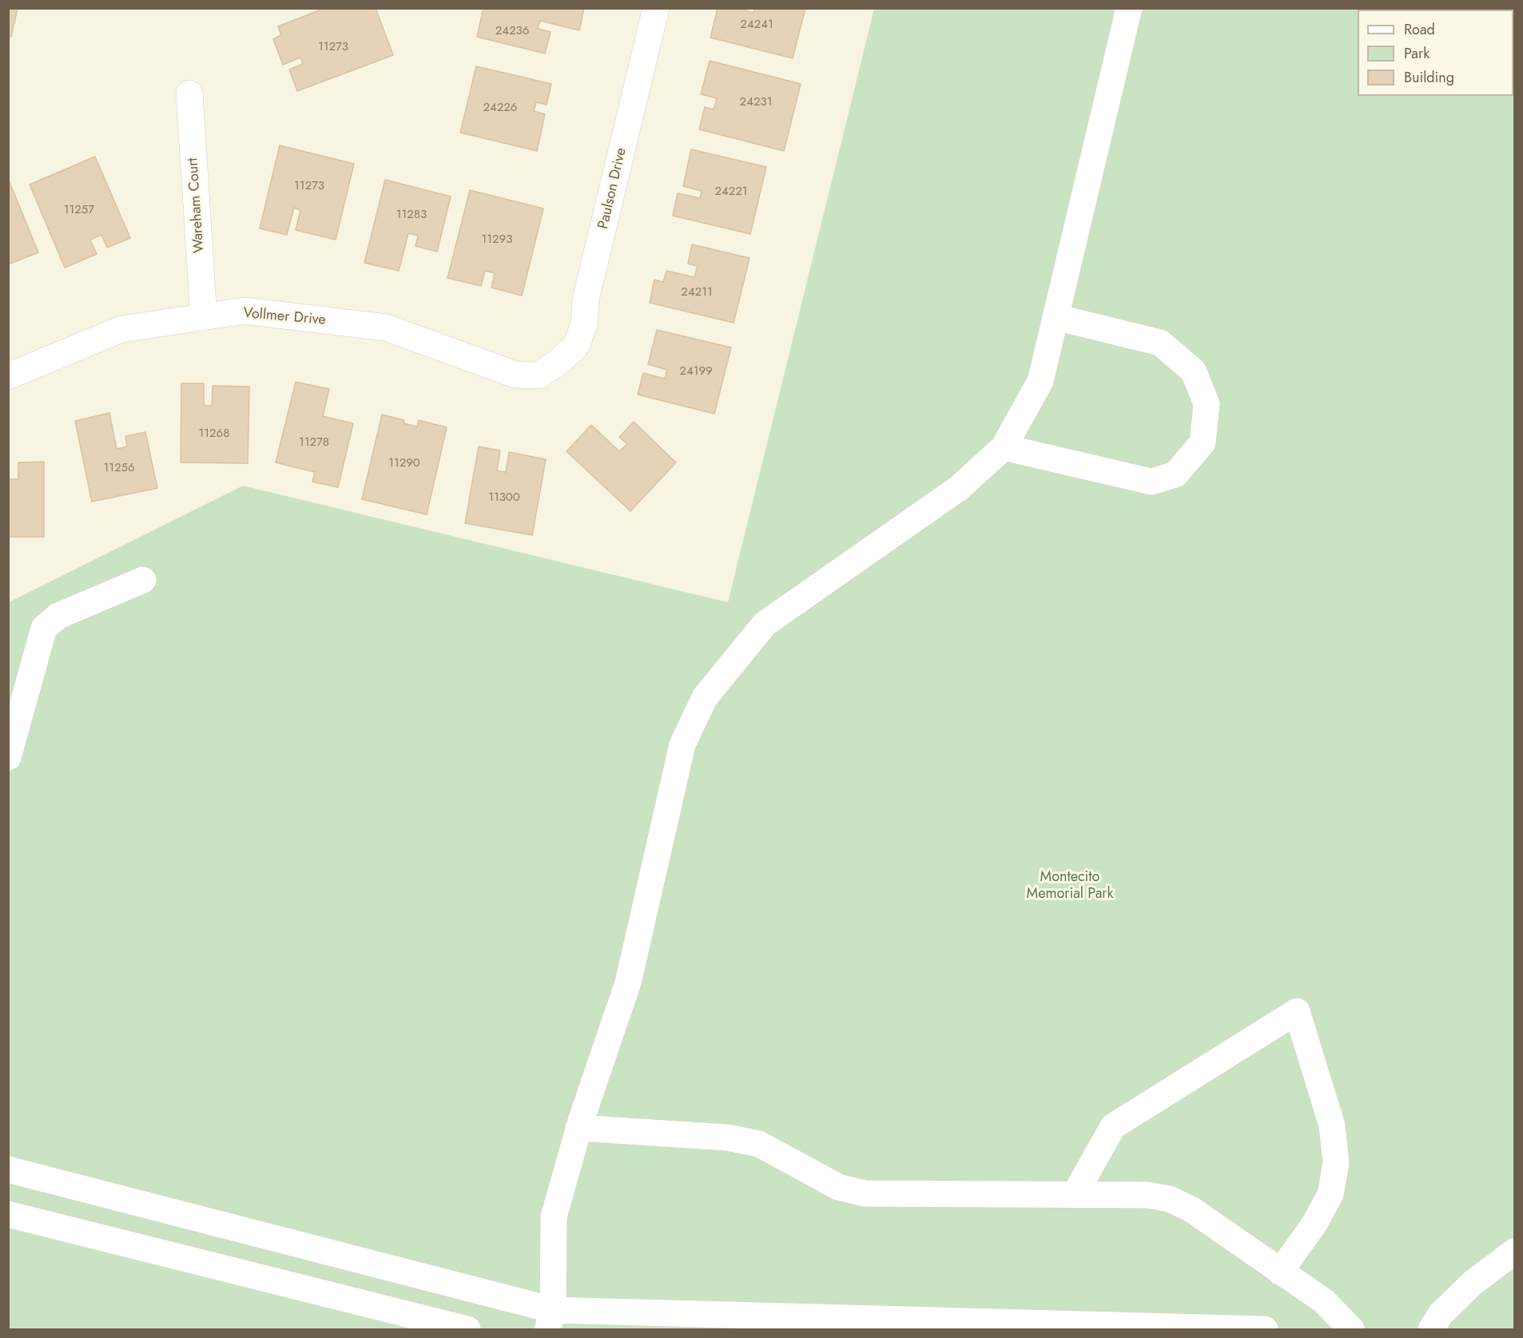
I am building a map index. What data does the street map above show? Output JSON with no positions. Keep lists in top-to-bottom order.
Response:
{
  "streets": {
    "street": ["Paulson Drive", "Wareham Court", "Vollmer Drive"]
  },
  "crossings": [
    ["Paulson Drive", "Vollmer Drive"],
    ["Wareham Court", "Vollmer Drive"]
  ],
  "parks": ["Montecito Memorial Park"],
  "house_numbers": [
    "24241",
    "24236",
    "11273",
    "24231",
    "24226",
    "11273",
    "24221",
    "11257",
    "11283",
    "11293",
    "24211",
    "24199",
    "11268",
    "11278",
    "11290",
    "11256",
    "11300"
  ],
  "legend": ["Road", "Park", "Building"]
}
